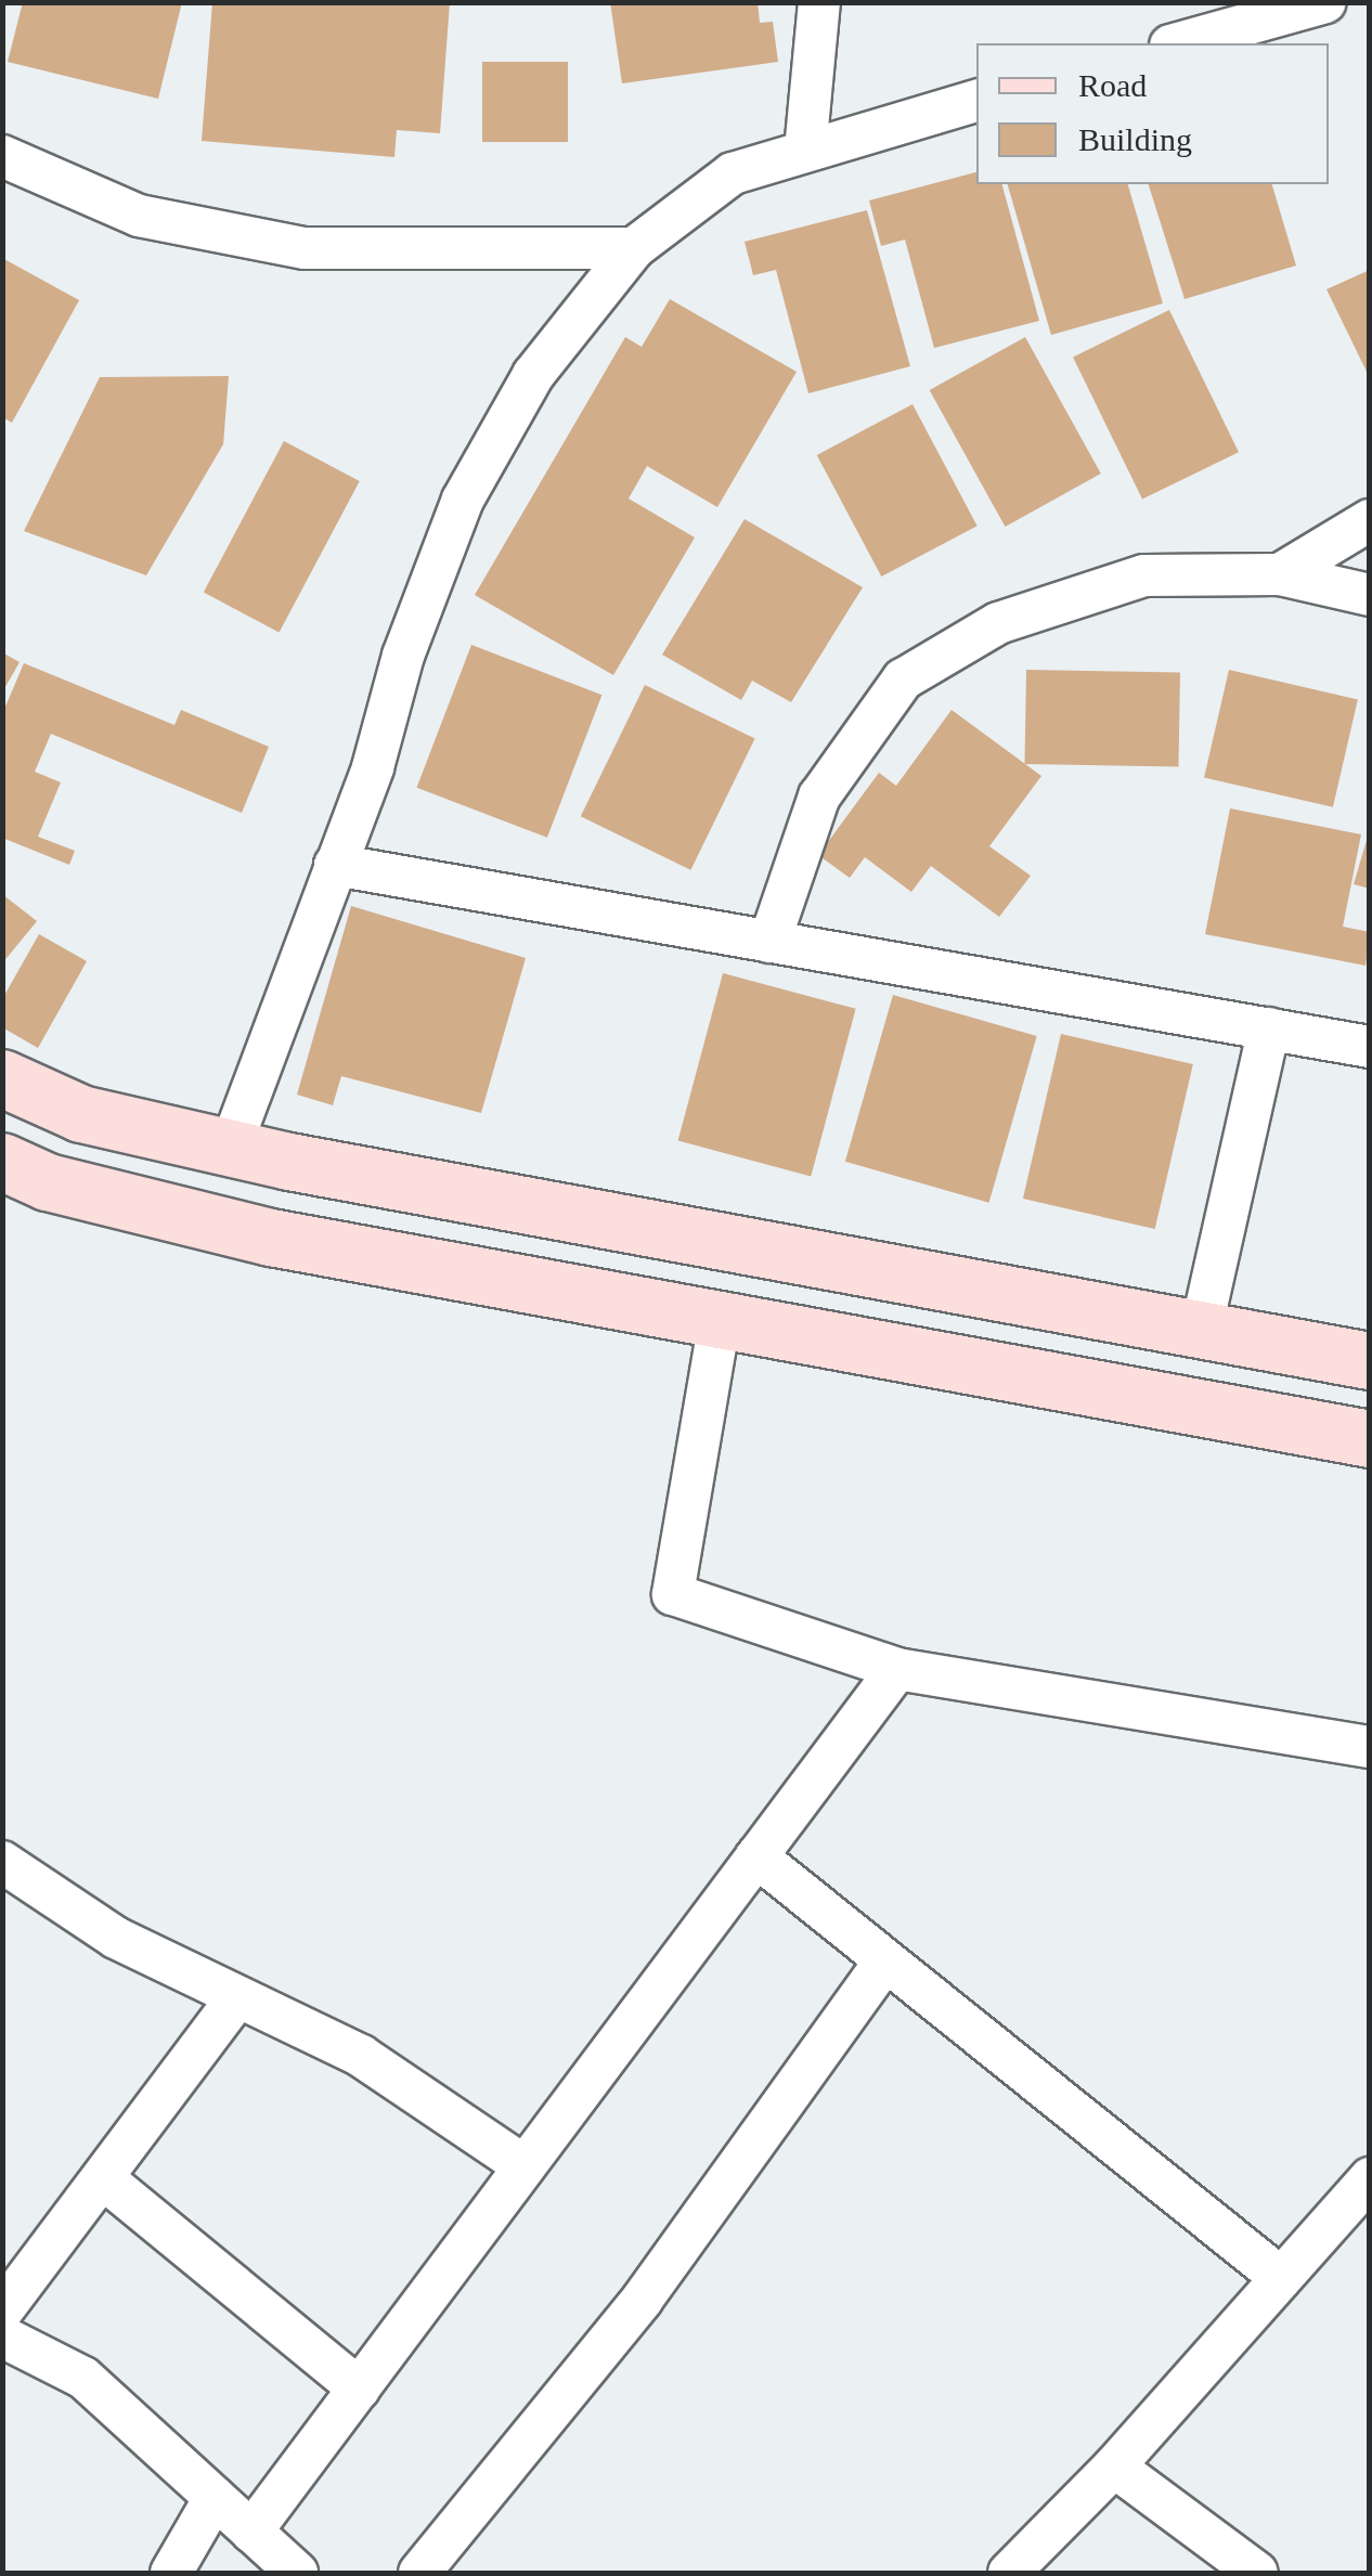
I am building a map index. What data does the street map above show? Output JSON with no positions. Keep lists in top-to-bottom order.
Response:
{
  "legend": ["Road", "Building"]
}
